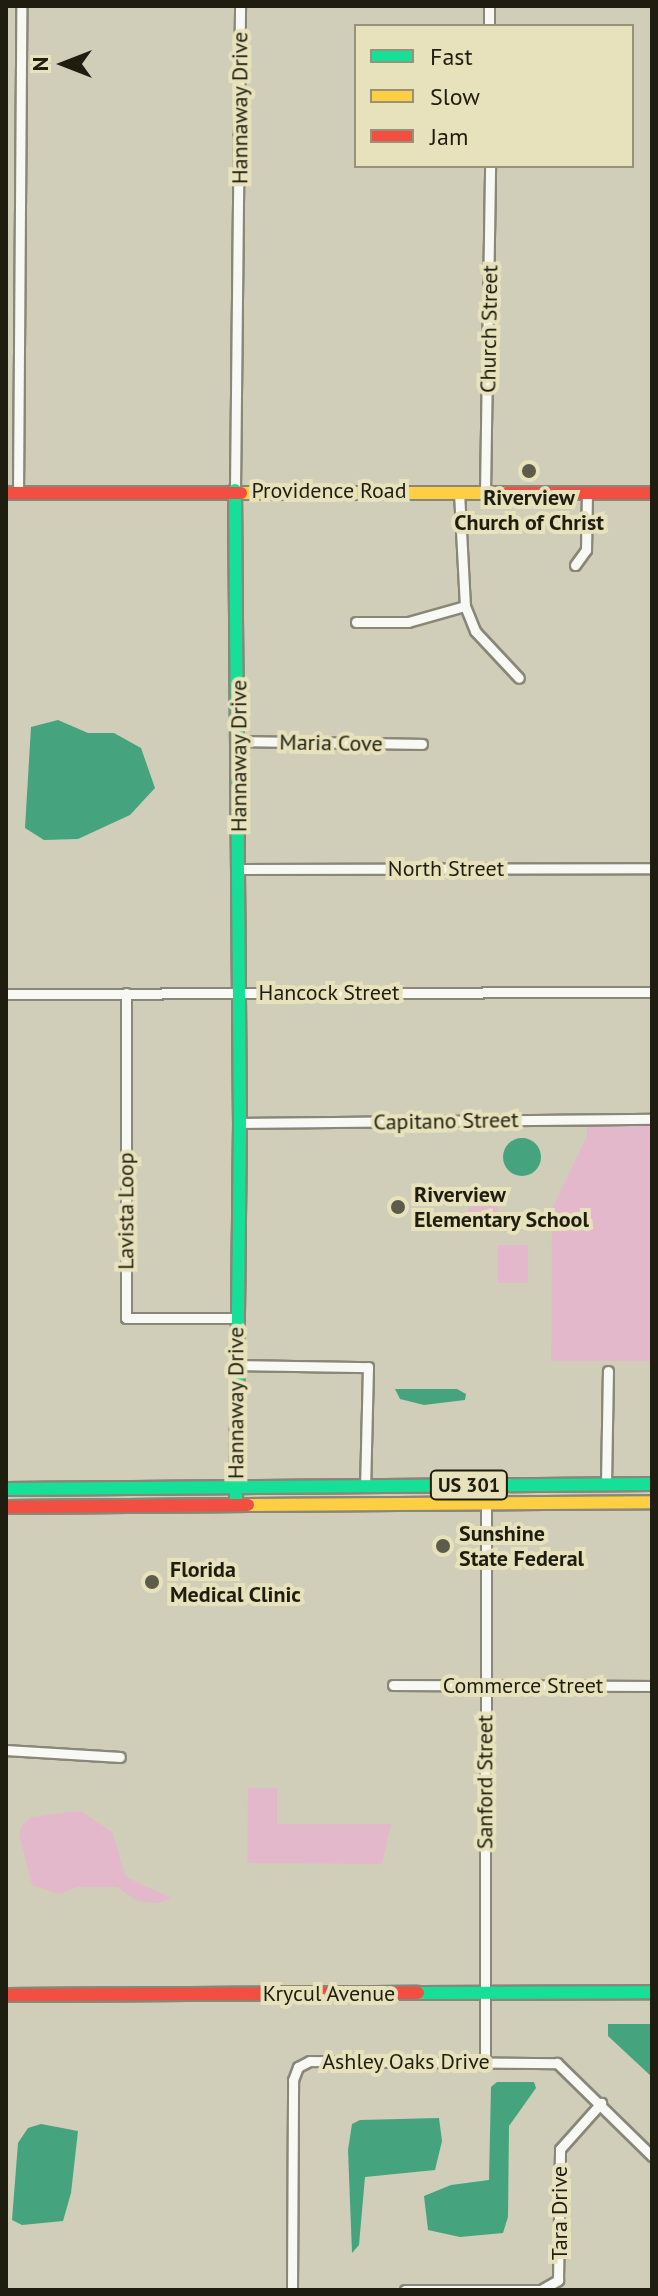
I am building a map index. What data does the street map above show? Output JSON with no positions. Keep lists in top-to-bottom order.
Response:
{
  "streets": {
    "street": [
      "Hannaway Drive",
      "Church Street",
      "Providence Road",
      "Maria Cove",
      "North Street",
      "Hancock Street",
      "Capitano Street",
      "Lavista Loop",
      "US 301",
      "Commerce Street",
      "Sanford Street",
      "Krycul Avenue",
      "Ashley Oaks Drive",
      "Tara Drive"
    ]
  },
  "crossings": [
    ["Hannaway Drive", "Providence Road"],
    ["Hannaway Drive", "Maria Cove"],
    ["Hannaway Drive", "North Street"],
    ["Hannaway Drive", "Hancock Street"],
    ["Hannaway Drive", "Capitano Street"],
    ["Hannaway Drive", "Lavista Loop"],
    ["Hannaway Drive", "US 301"],
    ["Church Street", "Providence Road"],
    ["Hancock Street", "Lavista Loop"],
    ["US 301", "Sanford Street"],
    ["Commerce Street", "Sanford Street"],
    ["Sanford Street", "Krycul Avenue"],
    ["Sanford Street", "Ashley Oaks Drive"],
    ["Ashley Oaks Drive", "Tara Drive"]
  ],
  "places": [
    "Riverview Church of Christ",
    "Riverview Elementary School",
    "Sunshine State Federal",
    "Florida Medical Clinic"
  ],
  "legend": ["Fast", "Slow", "Jam"],
  "north": "left"
}
